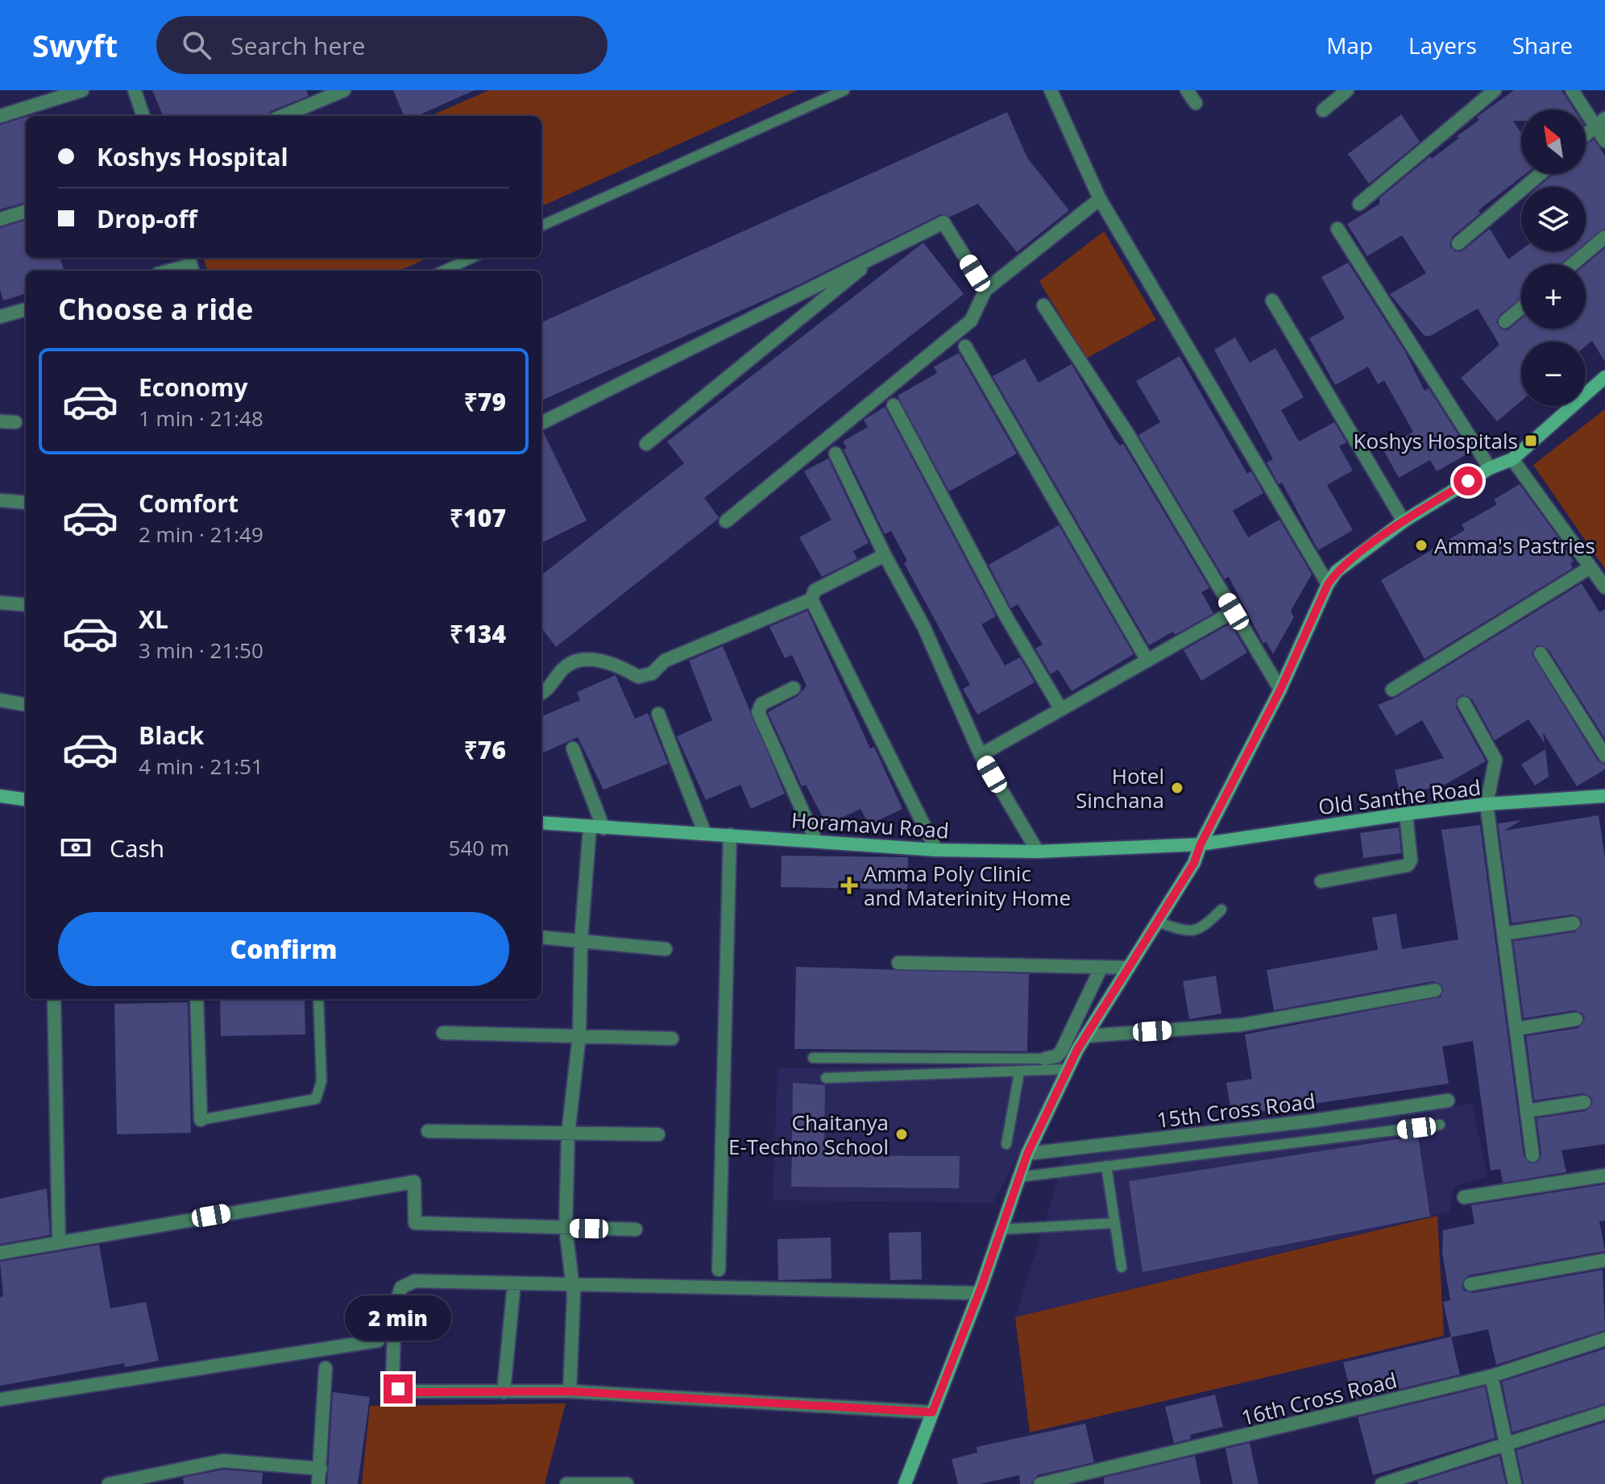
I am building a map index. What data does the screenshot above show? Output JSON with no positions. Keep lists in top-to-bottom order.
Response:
{
  "streets": {
    "main road": ["Old Santhe Road", "Horamavu Road"],
    "street": ["15th Cross Road", "16th Cross Road"]
  },
  "crossings": [
    ["Old Santhe Road", "Horamavu Road"]
  ],
  "places": {
    "transit": ["Koshys Hospitals"],
    "other": ["Amma's Pastries", "Hotel Sinchana", "Chaitanya E-Techno School"],
    "health": ["Amma Poly Clinic and Materinity Home"]
  },
  "north": "top left",
  "page": {
    "header": "Swyft",
    "search": "Search here",
    "nav": ["Map", "Layers", "Share"],
    "map_buttons": ["+", "−"],
    "banner": ["Koshys Hospital", "Drop-off"],
    "heading": "Choose a ride",
    "list": [
      {
        "name": "Economy",
        "note": "1 min · 21:48",
        "value": "₹79"
      },
      {
        "name": "Comfort",
        "note": "2 min · 21:49",
        "value": "₹107"
      },
      {
        "name": "XL",
        "note": "3 min · 21:50",
        "value": "₹134"
      },
      {
        "name": "Black",
        "note": "4 min · 21:51",
        "value": "₹76"
      }
    ],
    "pay": ["Cash", "540 m"],
    "buttons": "Confirm",
    "bubble": "2 min"
  }
}
